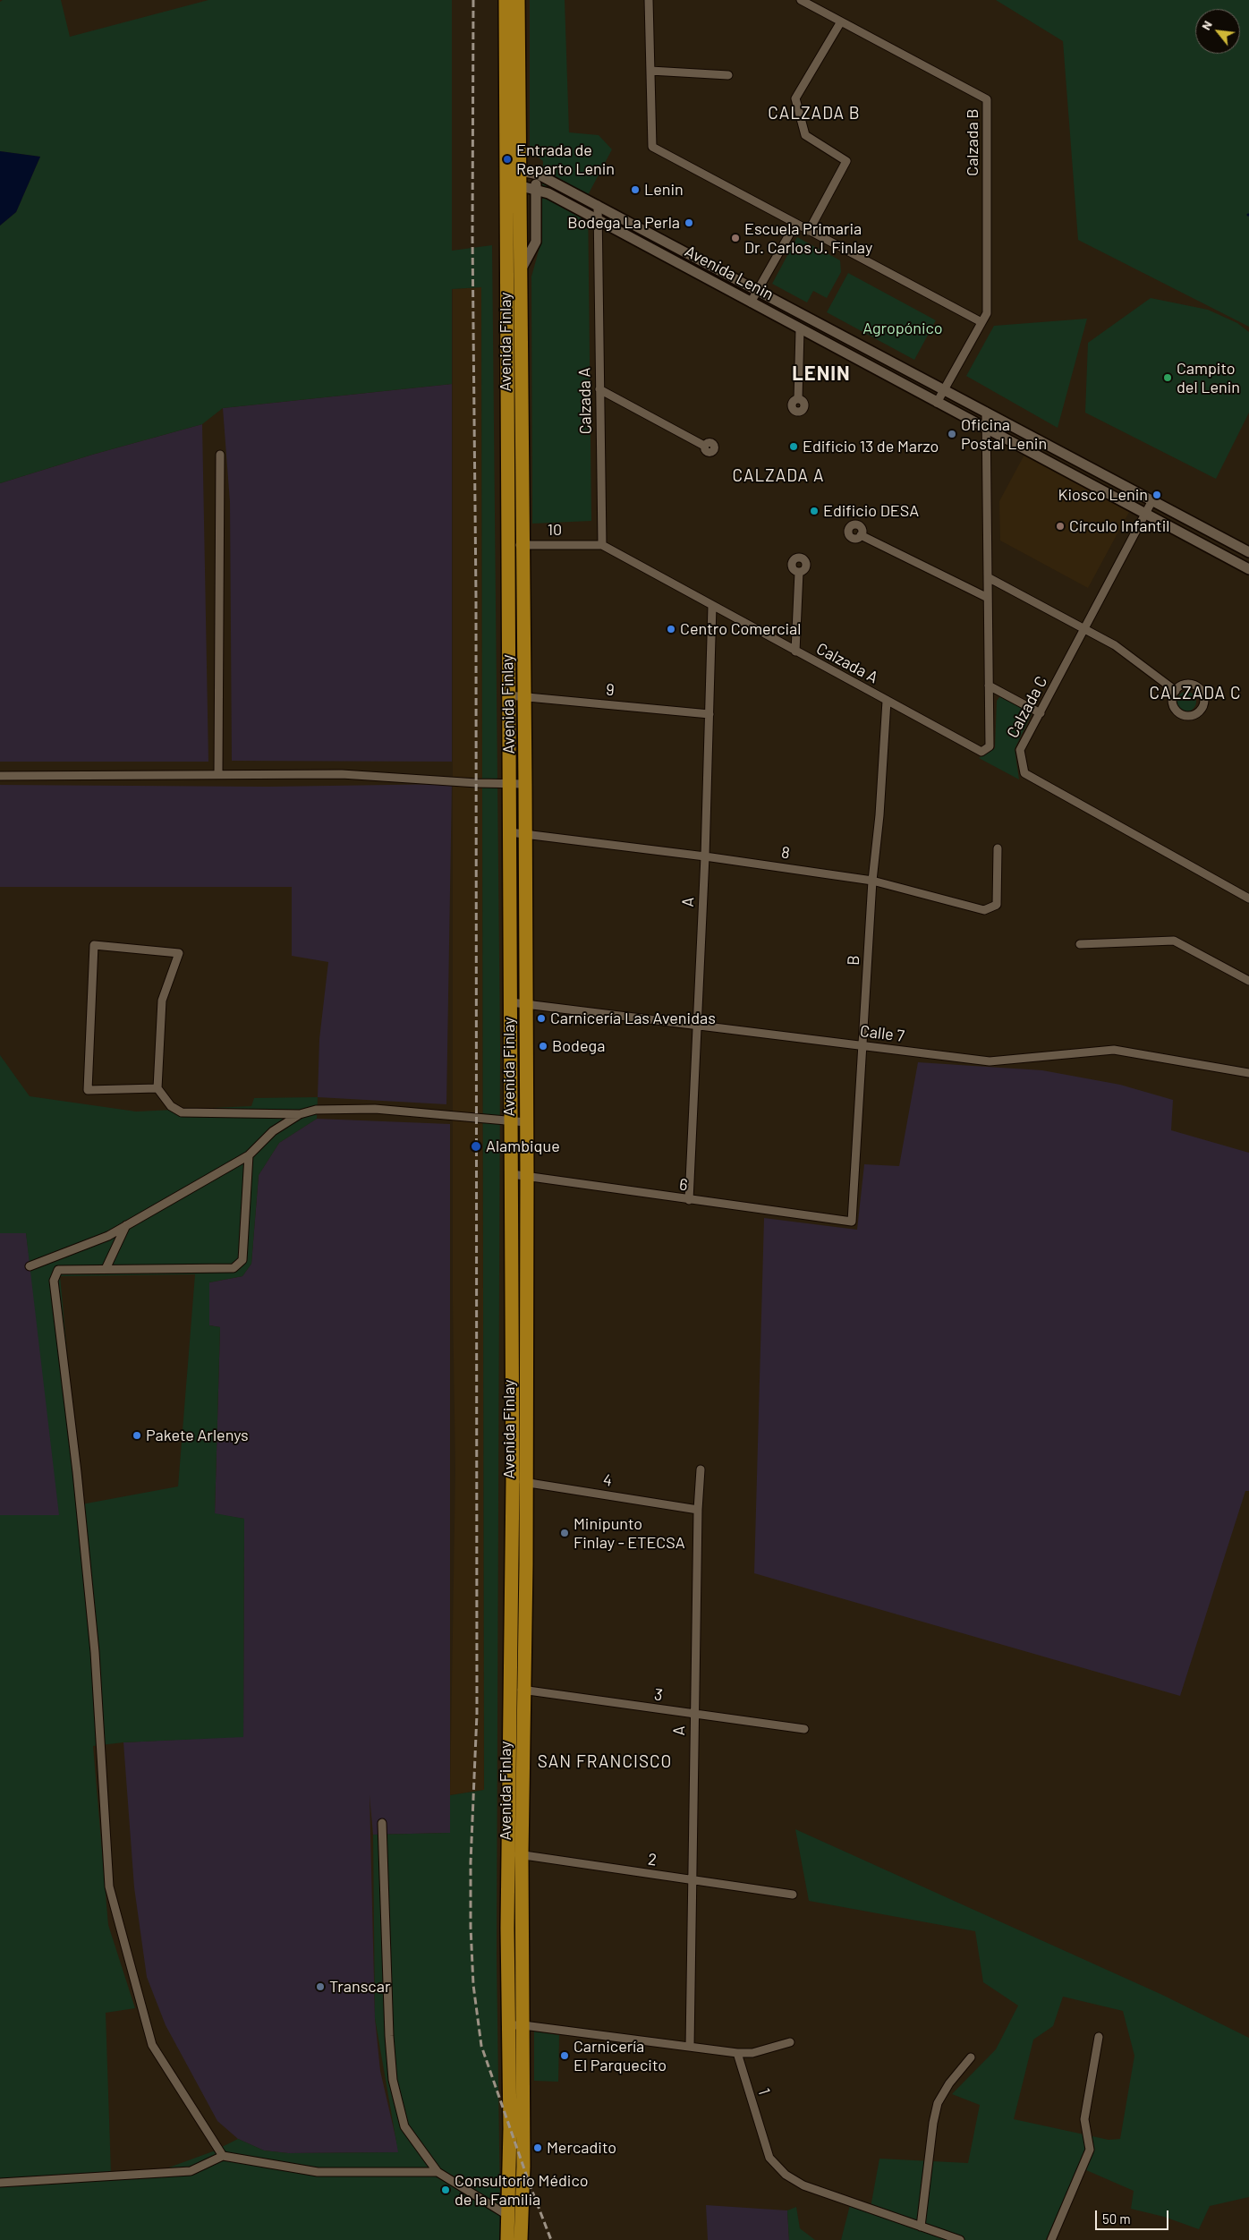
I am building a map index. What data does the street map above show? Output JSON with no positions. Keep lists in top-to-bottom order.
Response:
{
  "streets": {
    "highway": ["Avenida Finlay"],
    "street": [
      "Calzada B",
      "Avenida Lenin",
      "Calzada A",
      "10",
      "9",
      "Calzada C",
      "8",
      "A",
      "B",
      "Calle 7",
      "6",
      "4",
      "3",
      "2",
      "1"
    ]
  },
  "crossings": [
    ["Calzada B", "Avenida Lenin"],
    ["Avenida Lenin", "Avenida Finlay"],
    ["Avenida Lenin", "Calzada A"],
    ["Avenida Lenin", "Calzada C"],
    ["Avenida Finlay", "10"],
    ["Avenida Finlay", "9"],
    ["Avenida Finlay", "8"],
    ["Avenida Finlay", "Calle 7"],
    ["Avenida Finlay", "6"],
    ["Avenida Finlay", "4"],
    ["Avenida Finlay", "3"],
    ["Avenida Finlay", "2"],
    ["Calzada A", "10"],
    ["Calzada A", "A"],
    ["Calzada A", "B"],
    ["9", "A"],
    ["8", "A"],
    ["8", "B"],
    ["A", "Calle 7"],
    ["A", "6"],
    ["A", "4"],
    ["A", "3"],
    ["A", "2"],
    ["B", "Calle 7"],
    ["B", "6"]
  ],
  "districts": [
    "CALZADA B",
    "LENIN",
    "CALZADA A",
    "CALZADA C",
    "SAN FRANCISCO"
  ],
  "parks": ["Agropónico"],
  "places": [
    "Entrada de Reparto Lenin",
    "Lenin",
    "Bodega La Perla",
    "Escuela Primaria Dr. Carlos J. Finlay",
    "Campito del Lenin",
    "Oficina Postal Lenin",
    "Edificio 13 de Marzo",
    "Kiosco Lenin",
    "Edificio DESA",
    "Círculo Infantil",
    "Centro Comercial",
    "Carnicería Las Avenidas",
    "Bodega",
    "Alambique",
    "Pakete Arlenys",
    "Minipunto Finlay - ETECSA",
    "Transcar",
    "Carnicería El Parquecito",
    "Mercadito",
    "Consultorio Médico de la Familia"
  ],
  "scale_bar": "50 m",
  "north": "top left"
}
